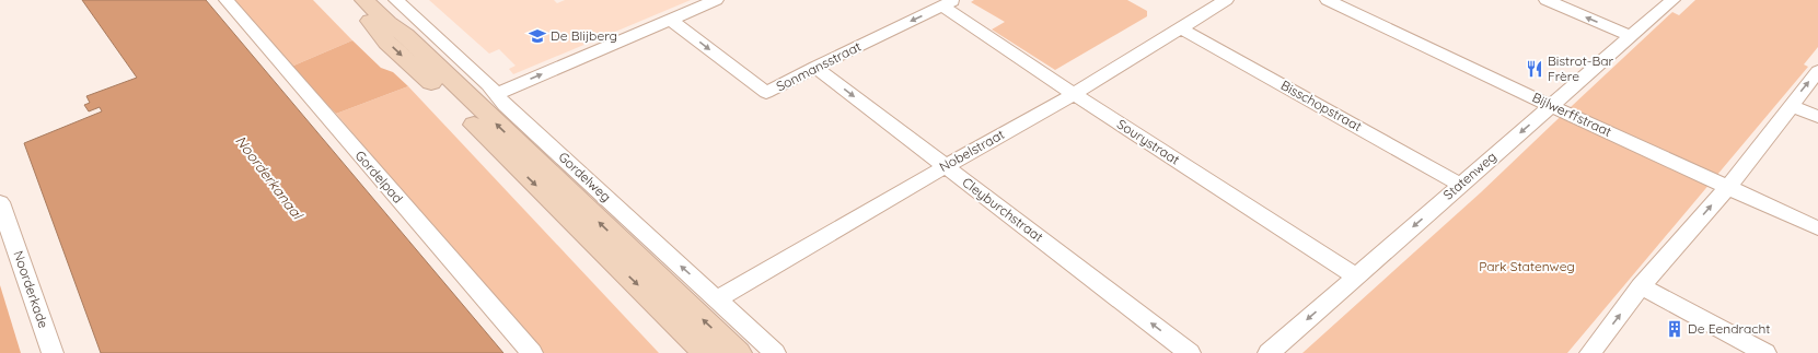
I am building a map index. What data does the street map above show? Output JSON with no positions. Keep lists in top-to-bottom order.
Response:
{
  "streets": {
    "main road": ["Gordelweg"],
    "street": [
      "Sonmansstraat",
      "Bisschopstraat",
      "Bijlwerffstraat",
      "Sourystraat",
      "Nobelstraat",
      "Statenweg",
      "Gordelpad",
      "Cleyburchstraat",
      "Noorderkade"
    ]
  },
  "crossings": [
    ["Sonmansstraat", "Sourystraat"],
    ["Sonmansstraat", "Cleyburchstraat"],
    ["Bisschopstraat", "Nobelstraat"],
    ["Bisschopstraat", "Statenweg"],
    ["Bijlwerffstraat", "Statenweg"],
    ["Sourystraat", "Nobelstraat"],
    ["Sourystraat", "Statenweg"],
    ["Nobelstraat", "Gordelweg"],
    ["Nobelstraat", "Cleyburchstraat"]
  ],
  "one_way": ["Statenweg"],
  "water": ["Noorderkanaal"],
  "parks": ["Park Statenweg"],
  "places": {
    "school or university": ["De Blijberg"],
    "restaurant": ["Bistrot-Bar Frère"],
    "building": ["De Eendracht"]
  }
}
